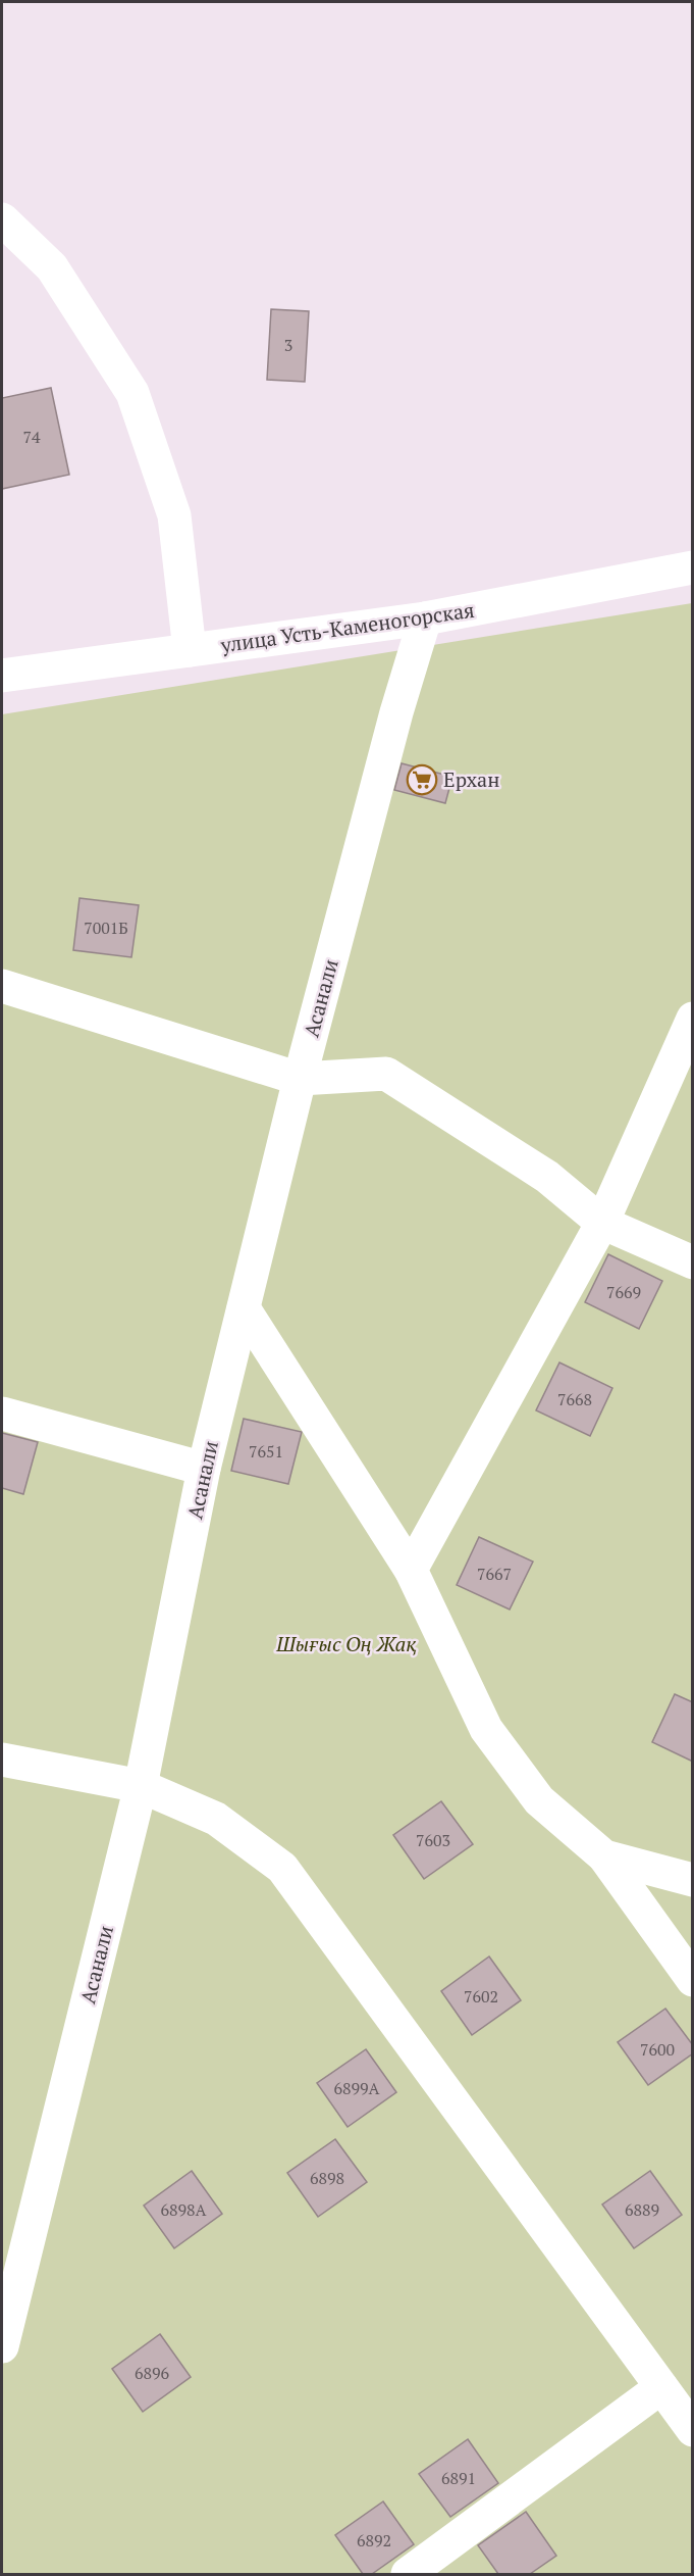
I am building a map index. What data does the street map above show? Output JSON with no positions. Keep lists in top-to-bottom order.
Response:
{
  "streets": {
    "street": ["улица Усть-Каменогорская", "Асанали"]
  },
  "crossings": [
    ["улица Усть-Каменогорская", "Асанали"]
  ],
  "parks": ["Шығыс Оң Жақ"],
  "places": {
    "supermarket": ["Ерхан"]
  },
  "house_numbers": [
    "3",
    "74",
    "7001Б",
    "7669",
    "7668",
    "7651",
    "7667",
    "7603",
    "7602",
    "7600",
    "6899А",
    "6898",
    "6898А",
    "6889",
    "6896",
    "6891",
    "6892"
  ]
}
